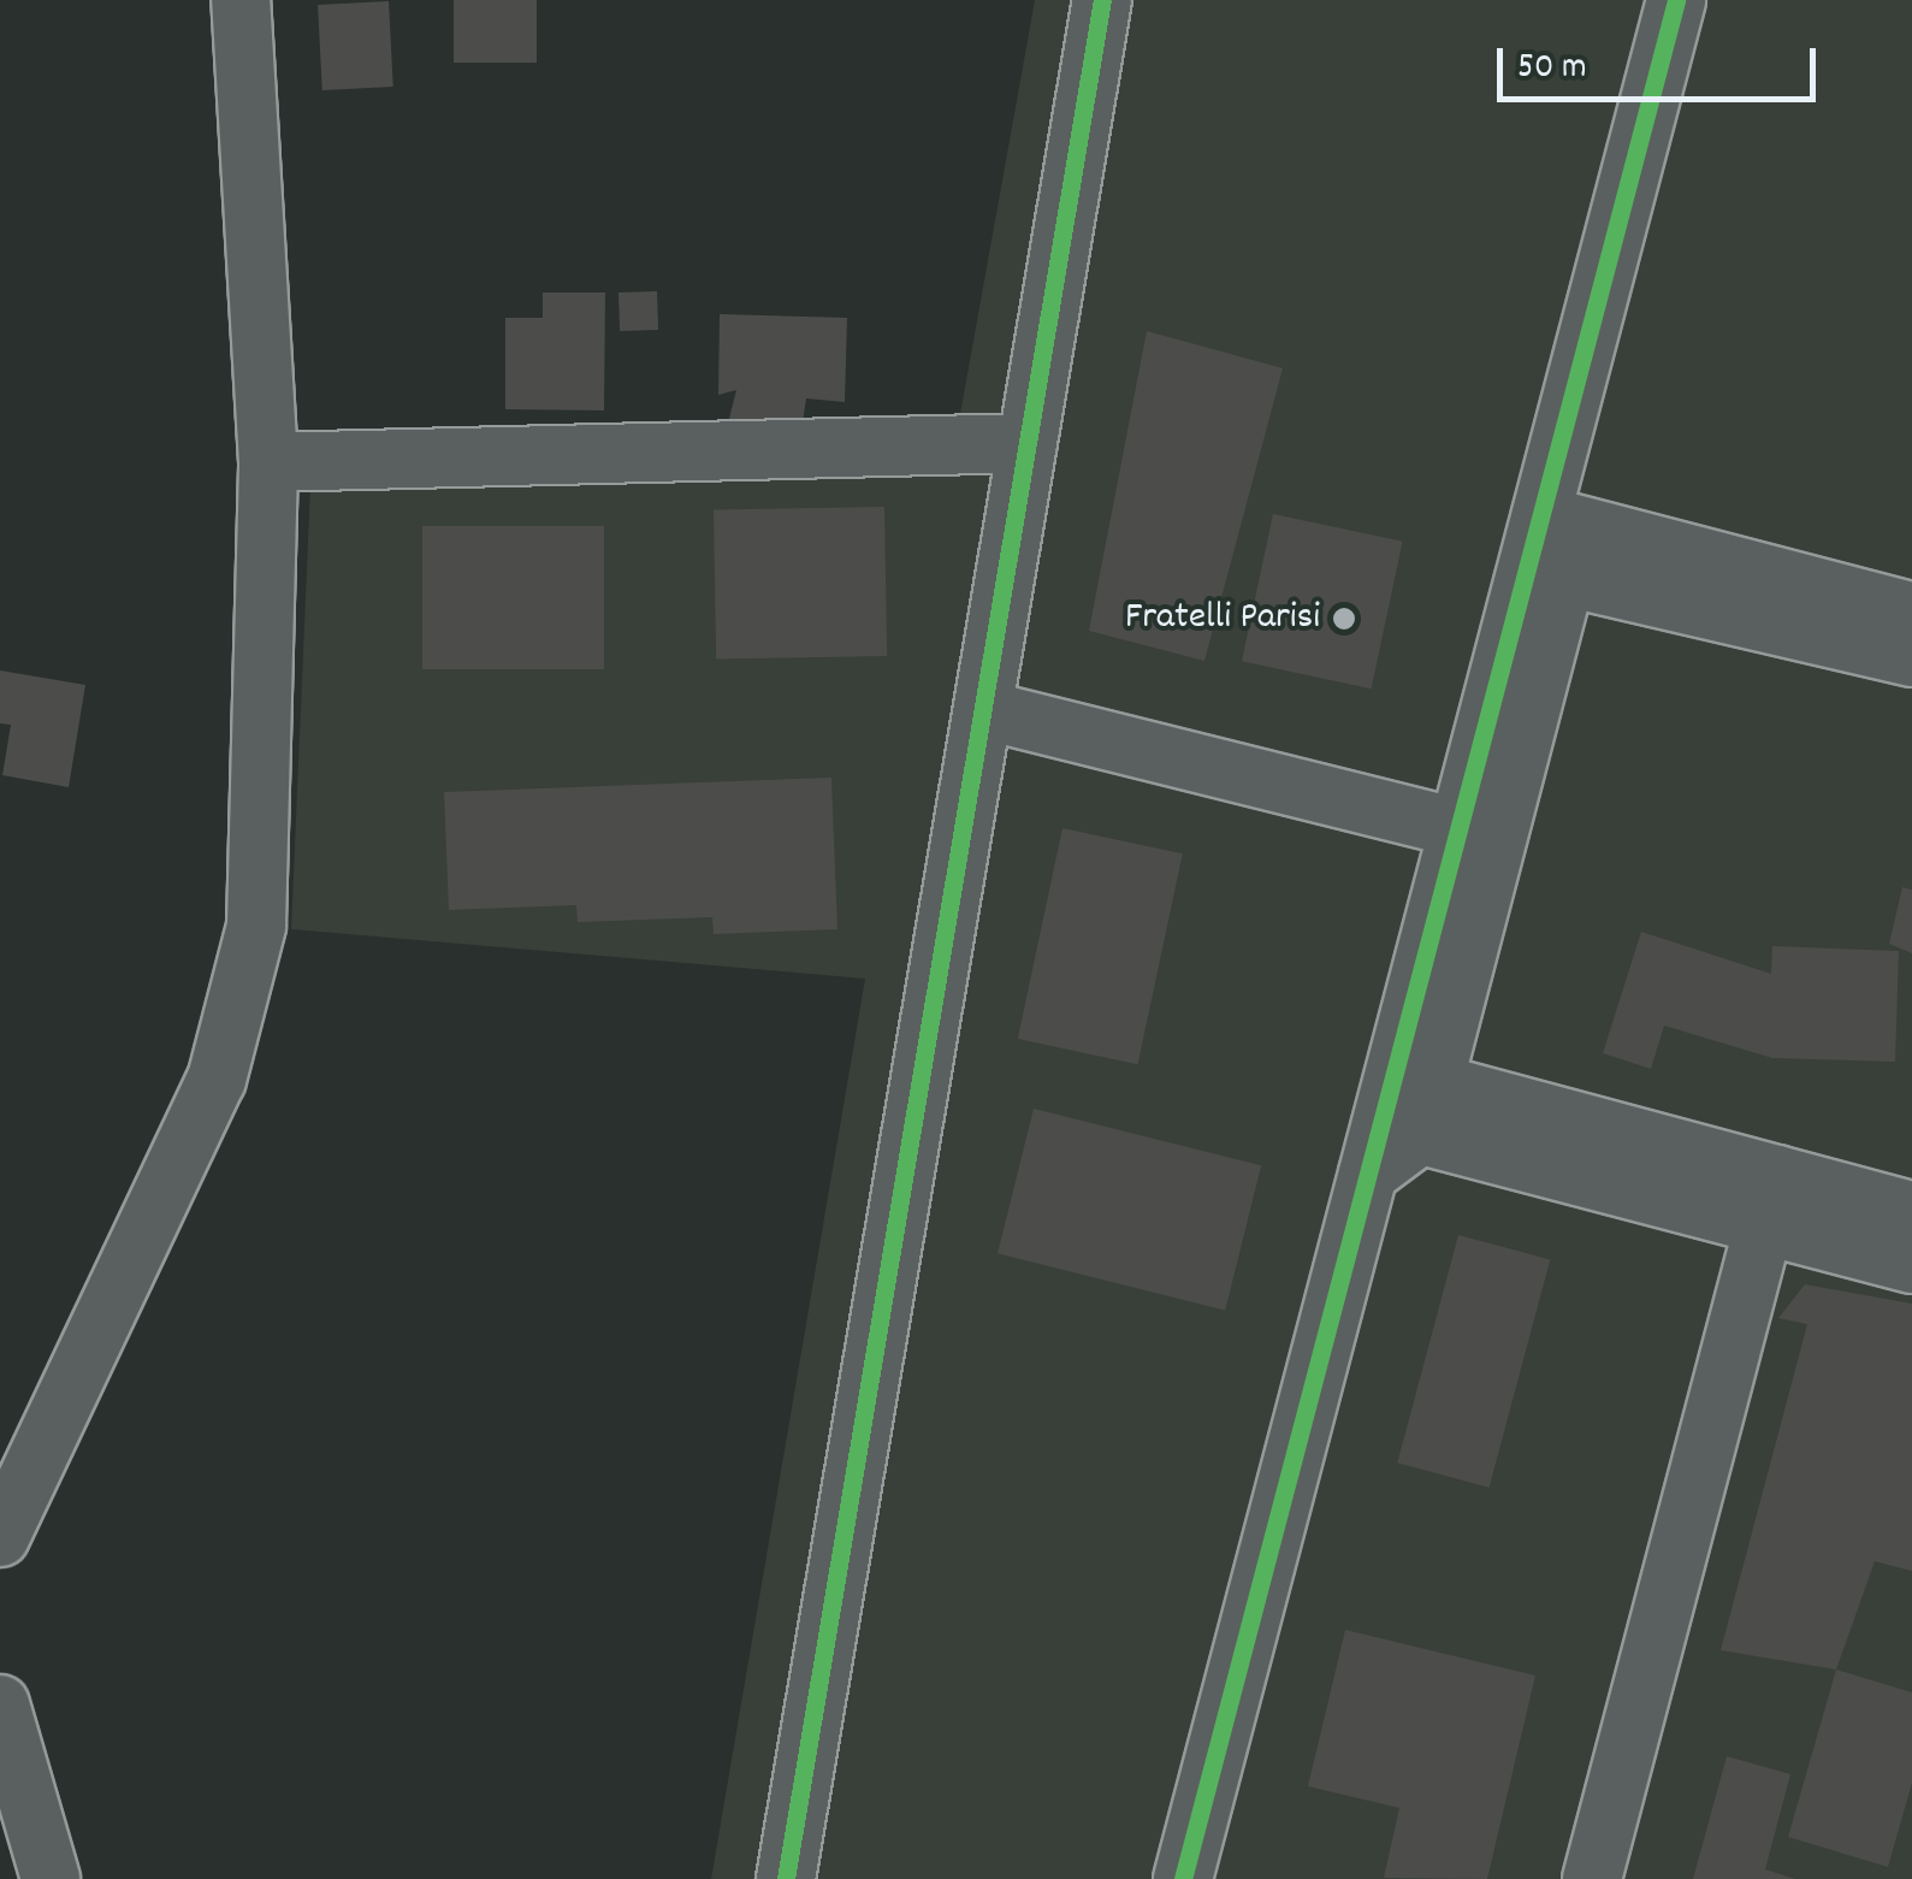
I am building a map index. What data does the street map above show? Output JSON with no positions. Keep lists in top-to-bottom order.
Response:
{
  "places": ["Fratelli Parisi"],
  "scale_bar": "50 m"
}
